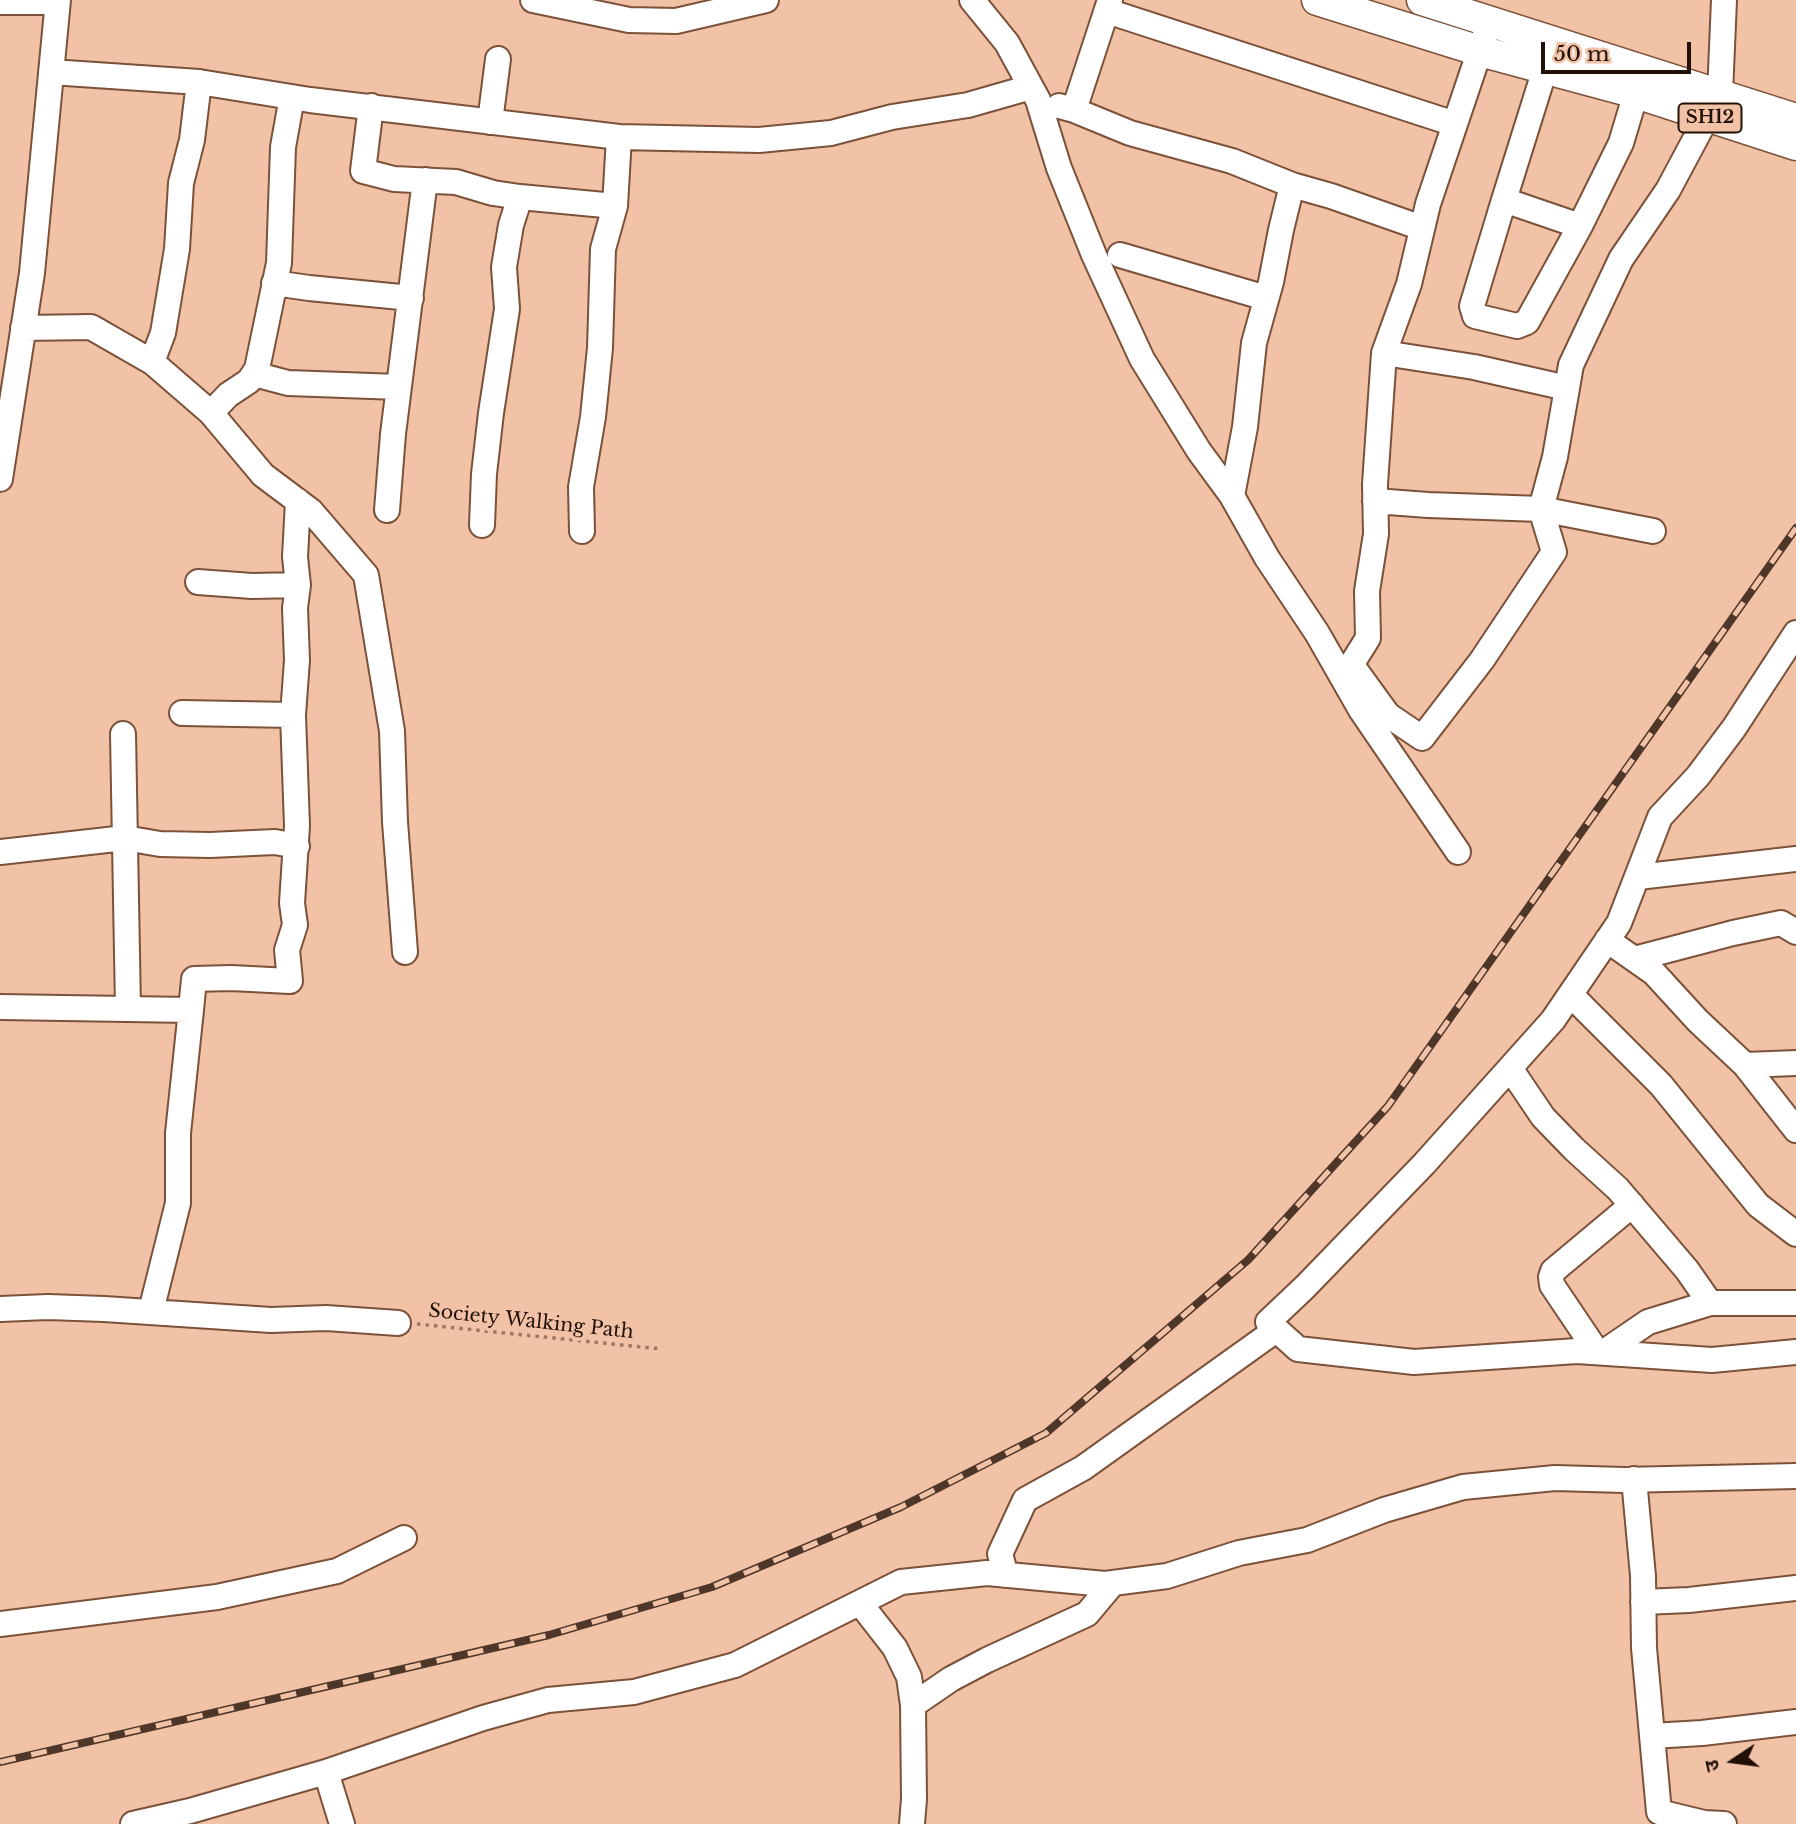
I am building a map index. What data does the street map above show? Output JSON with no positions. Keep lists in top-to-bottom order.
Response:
{
  "streets": {
    "main road": ["SH12"],
    "path": ["Society Walking Path"]
  },
  "scale_bar": "50 m",
  "north": "left"
}
